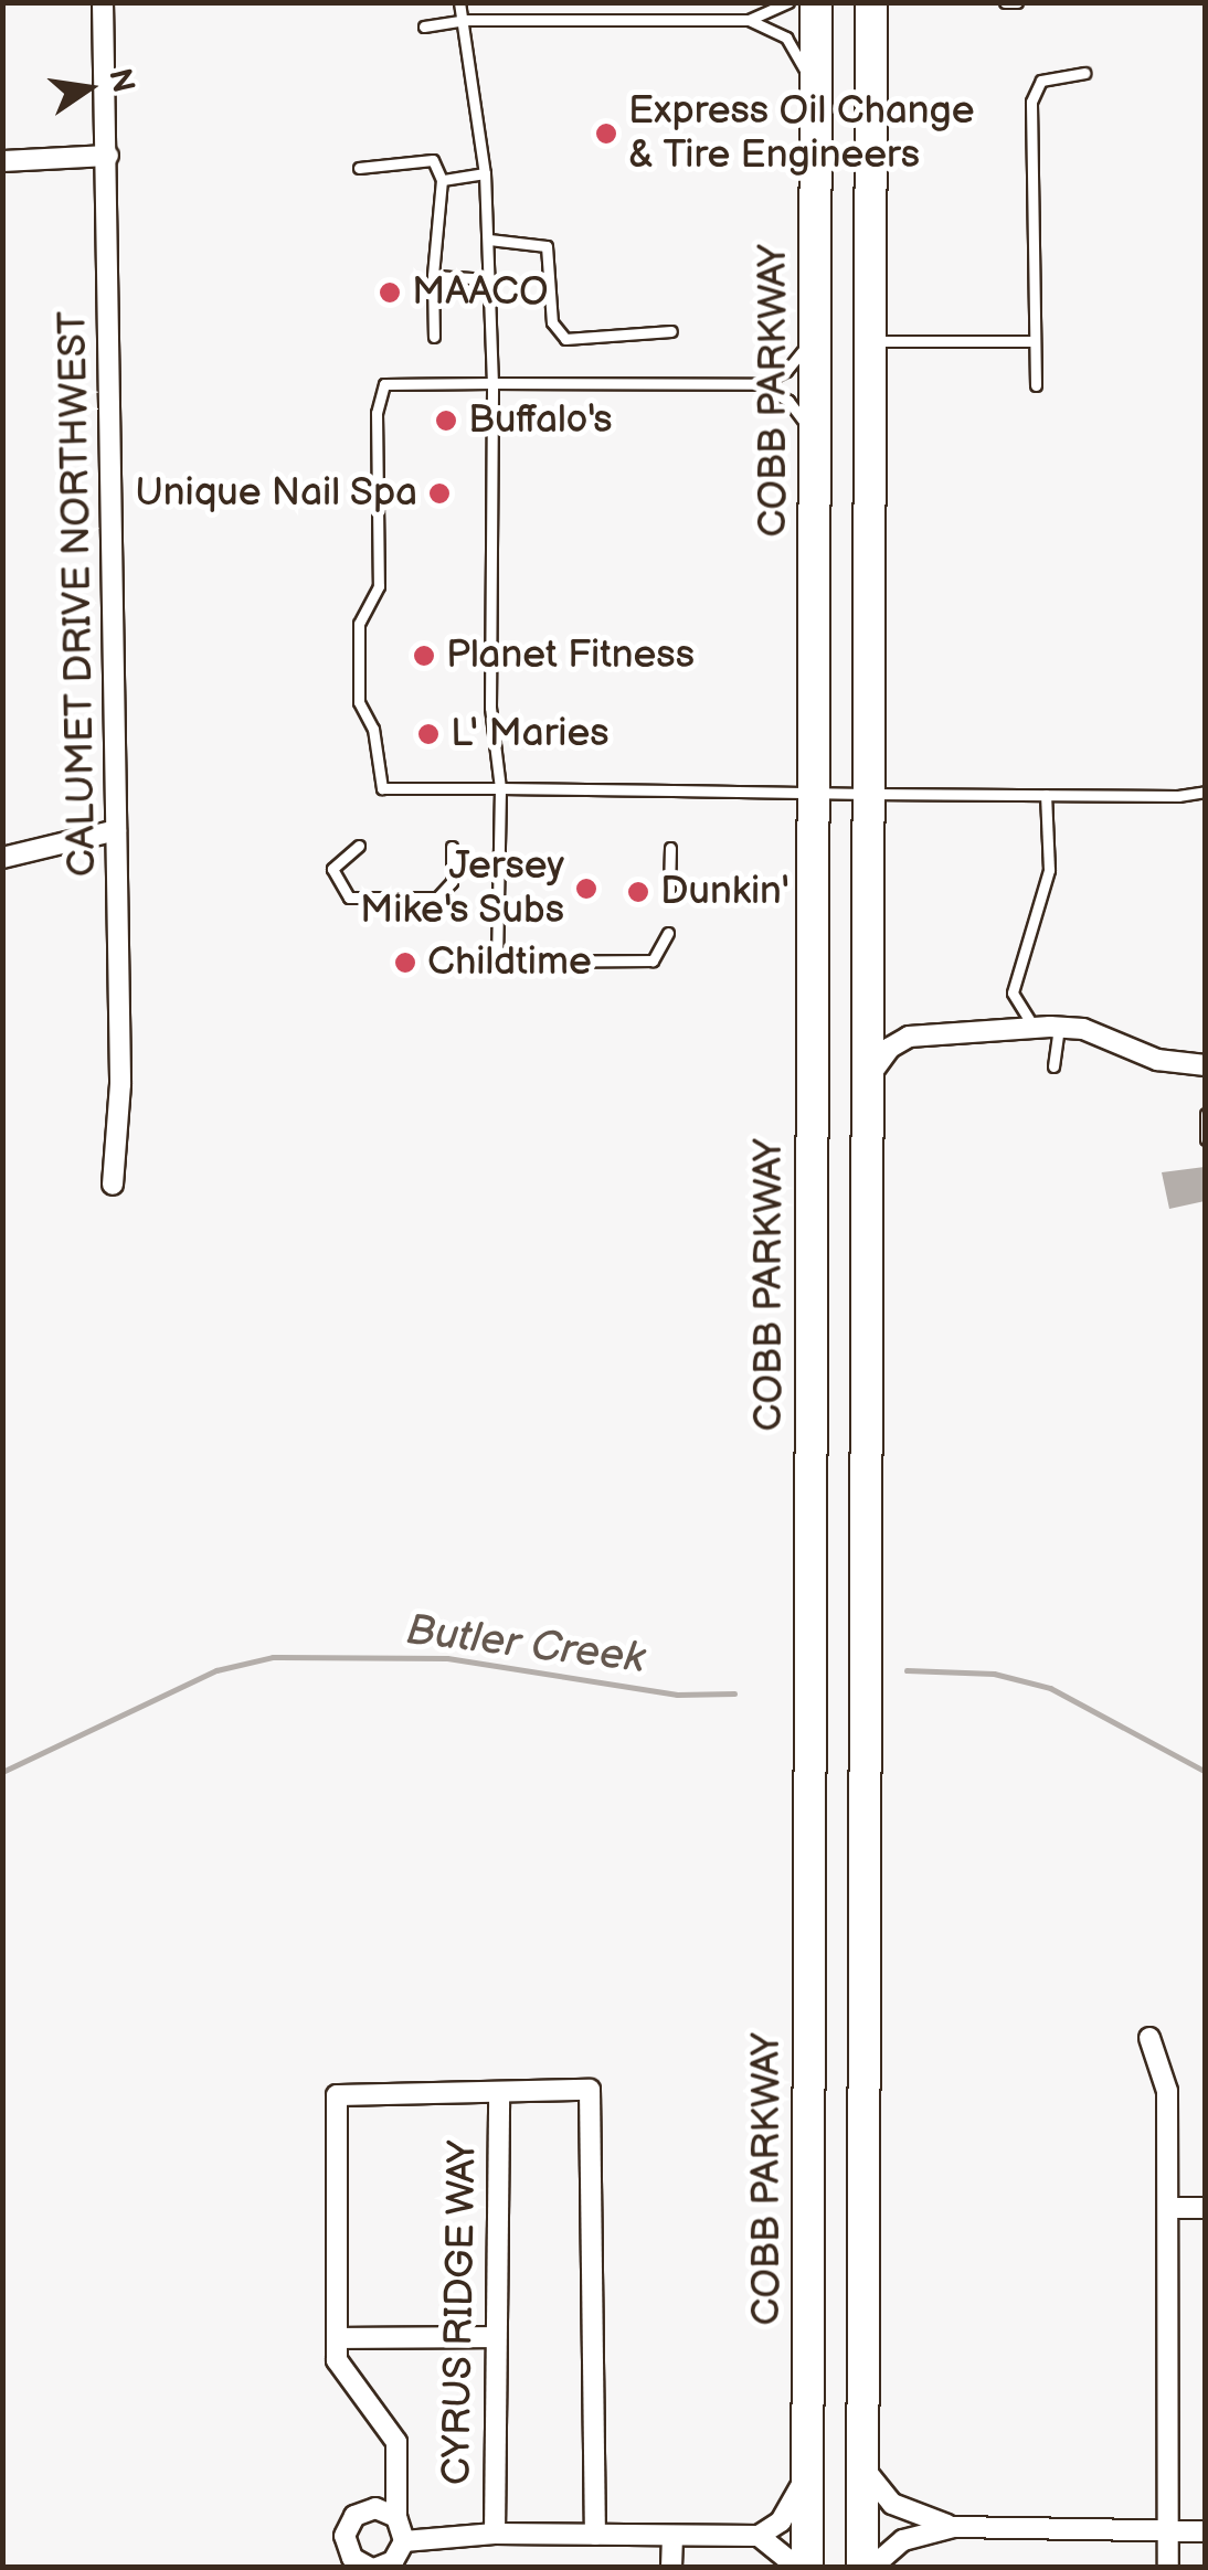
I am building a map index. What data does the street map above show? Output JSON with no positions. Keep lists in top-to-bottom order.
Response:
{
  "streets": {
    "main road": ["COBB PARKWAY"],
    "street": ["CALUMET DRIVE NORTHWEST", "CYRUS RIDGE WAY"]
  },
  "water": ["Butler Creek"],
  "places": [
    "Express Oil Change & Tire Engineers",
    "MAACO",
    "Buffalo's",
    "Unique Nail Spa",
    "Planet Fitness",
    "L' Maries",
    "Jersey Mike's Subs",
    "Dunkin'",
    "Childtime"
  ],
  "north": "right"
}
